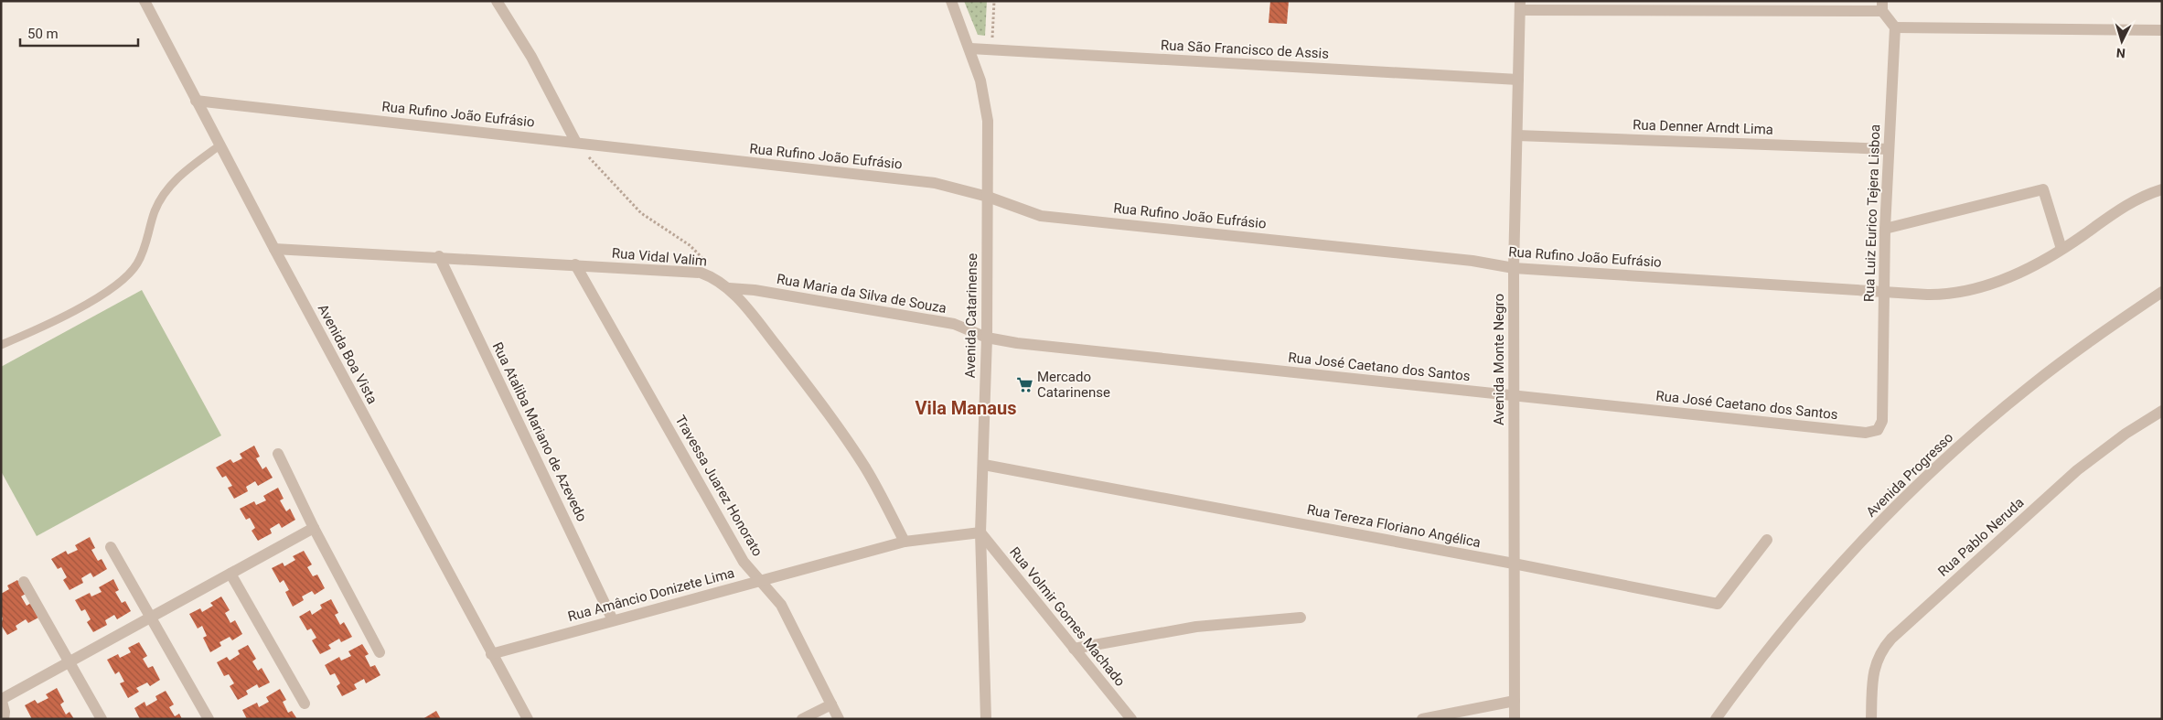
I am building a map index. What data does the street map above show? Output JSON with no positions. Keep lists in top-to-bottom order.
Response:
{
  "streets": {
    "street": [
      "Rua São Francisco de Assis",
      "Rua Rufino João Eufrásio",
      "Rua Denner Arndt Lima",
      "Rua Luiz Eurico Tejera Lisboa",
      "Rua Vidal Valim",
      "Rua Maria da Silva de Souza",
      "Avenida Catarinense",
      "Avenida Boa Vista",
      "Avenida Monte Negro",
      "Rua José Caetano dos Santos",
      "Rua Ataliba Mariano de Azevedo",
      "Avenida Progresso",
      "Travessa Juarez Honorato",
      "Rua Tereza Floriano Angélica",
      "Rua Pablo Neruda",
      "Rua Amâncio Donizete Lima",
      "Rua Volmir Gomes Machado"
    ]
  },
  "crossings": [
    ["Rua São Francisco de Assis", "Avenida Catarinense"],
    ["Rua São Francisco de Assis", "Avenida Monte Negro"],
    ["Rua Rufino João Eufrásio", "Rua Luiz Eurico Tejera Lisboa"],
    ["Rua Rufino João Eufrásio", "Avenida Catarinense"],
    ["Rua Rufino João Eufrásio", "Avenida Boa Vista"],
    ["Rua Rufino João Eufrásio", "Avenida Monte Negro"],
    ["Rua Denner Arndt Lima", "Rua Luiz Eurico Tejera Lisboa"],
    ["Rua Denner Arndt Lima", "Avenida Monte Negro"],
    ["Rua Luiz Eurico Tejera Lisboa", "Rua José Caetano dos Santos"],
    ["Rua Vidal Valim", "Rua Maria da Silva de Souza"],
    ["Rua Vidal Valim", "Avenida Boa Vista"],
    ["Rua Vidal Valim", "Rua Ataliba Mariano de Azevedo"],
    ["Rua Vidal Valim", "Travessa Juarez Honorato"],
    ["Rua Vidal Valim", "Rua Amâncio Donizete Lima"],
    ["Rua Maria da Silva de Souza", "Avenida Catarinense"],
    ["Rua Maria da Silva de Souza", "Rua José Caetano dos Santos"],
    ["Avenida Catarinense", "Rua José Caetano dos Santos"],
    ["Avenida Catarinense", "Rua Tereza Floriano Angélica"],
    ["Avenida Catarinense", "Rua Amâncio Donizete Lima"],
    ["Avenida Catarinense", "Rua Volmir Gomes Machado"],
    ["Avenida Boa Vista", "Rua Amâncio Donizete Lima"],
    ["Avenida Monte Negro", "Rua José Caetano dos Santos"],
    ["Avenida Monte Negro", "Rua Tereza Floriano Angélica"],
    ["Rua Ataliba Mariano de Azevedo", "Rua Amâncio Donizete Lima"],
    ["Travessa Juarez Honorato", "Rua Amâncio Donizete Lima"],
    ["Rua Amâncio Donizete Lima", "Rua Volmir Gomes Machado"]
  ],
  "districts": ["Vila Manaus"],
  "places": {
    "supermarket": ["Mercado Catarinense"]
  },
  "scale_bar": "50 m",
  "north": "bottom"
}
